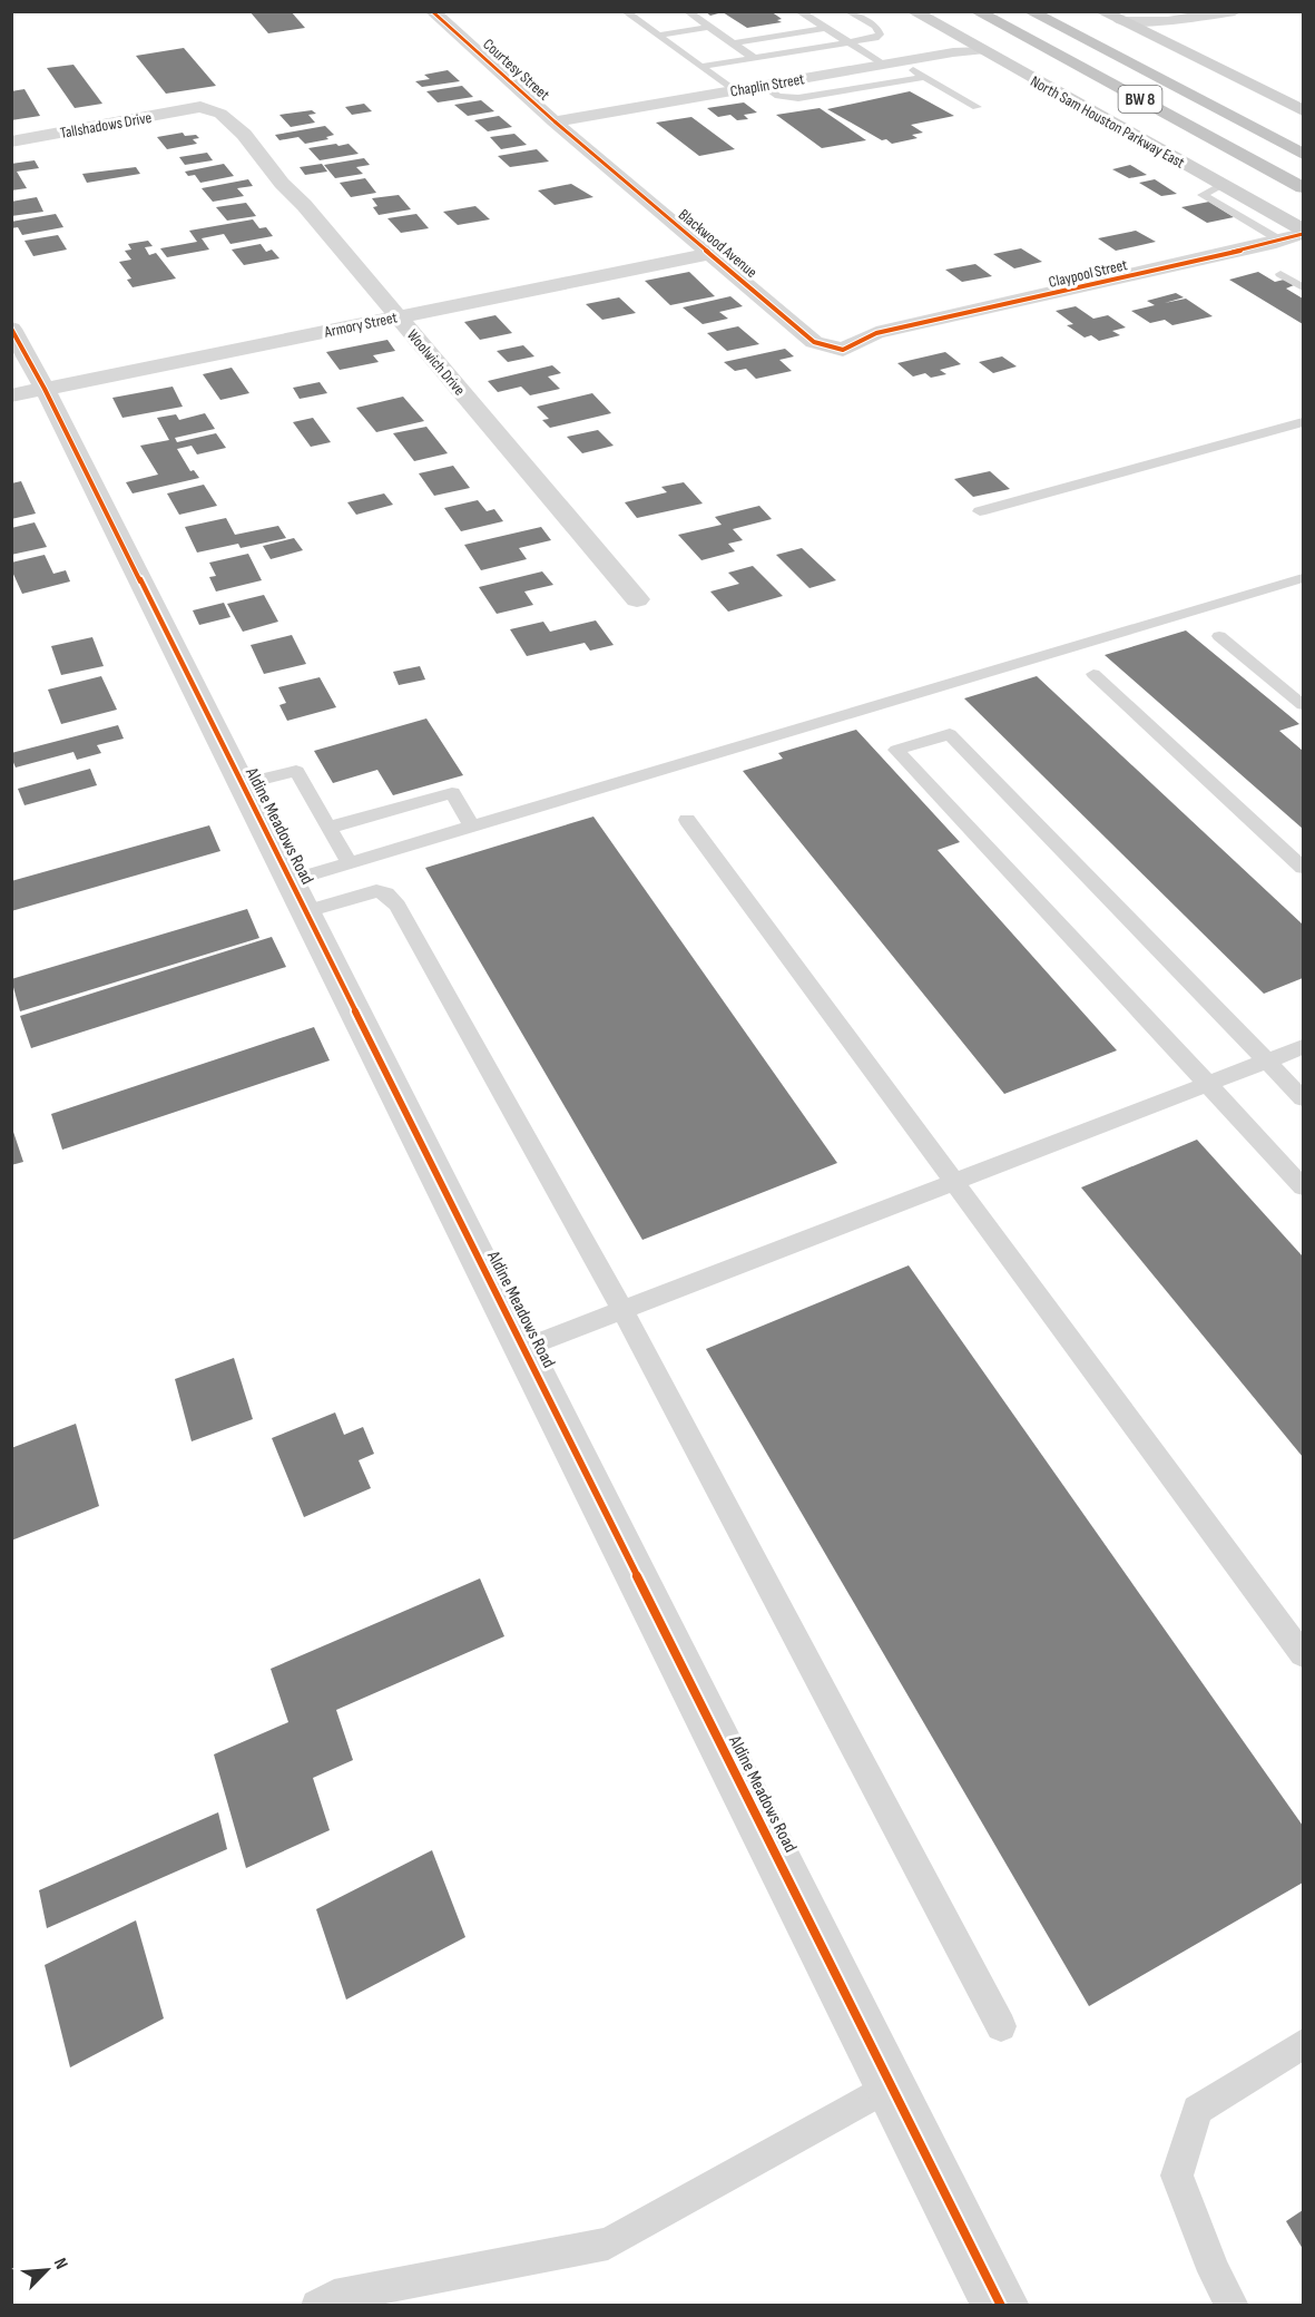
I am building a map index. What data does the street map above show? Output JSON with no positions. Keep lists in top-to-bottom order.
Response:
{
  "streets": {
    "highway": ["BW 8", "North Sam Houston Parkway East"],
    "street": [
      "Courtesy Street",
      "Chaplin Street",
      "Tallshadows Drive",
      "Blackwood Avenue",
      "Claypool Street",
      "Armory Street",
      "Woolwich Drive",
      "Aldine Meadows Road"
    ]
  },
  "crossings": [
    ["Courtesy Street", "Chaplin Street"],
    ["Courtesy Street", "Blackwood Avenue"],
    ["Chaplin Street", "North Sam Houston Parkway East"],
    ["Chaplin Street", "Blackwood Avenue"],
    ["North Sam Houston Parkway East", "Claypool Street"],
    ["Tallshadows Drive", "Woolwich Drive"],
    ["Blackwood Avenue", "Claypool Street"],
    ["Blackwood Avenue", "Armory Street"],
    ["Armory Street", "Woolwich Drive"],
    ["Armory Street", "Aldine Meadows Road"]
  ],
  "north": "top right"
}
